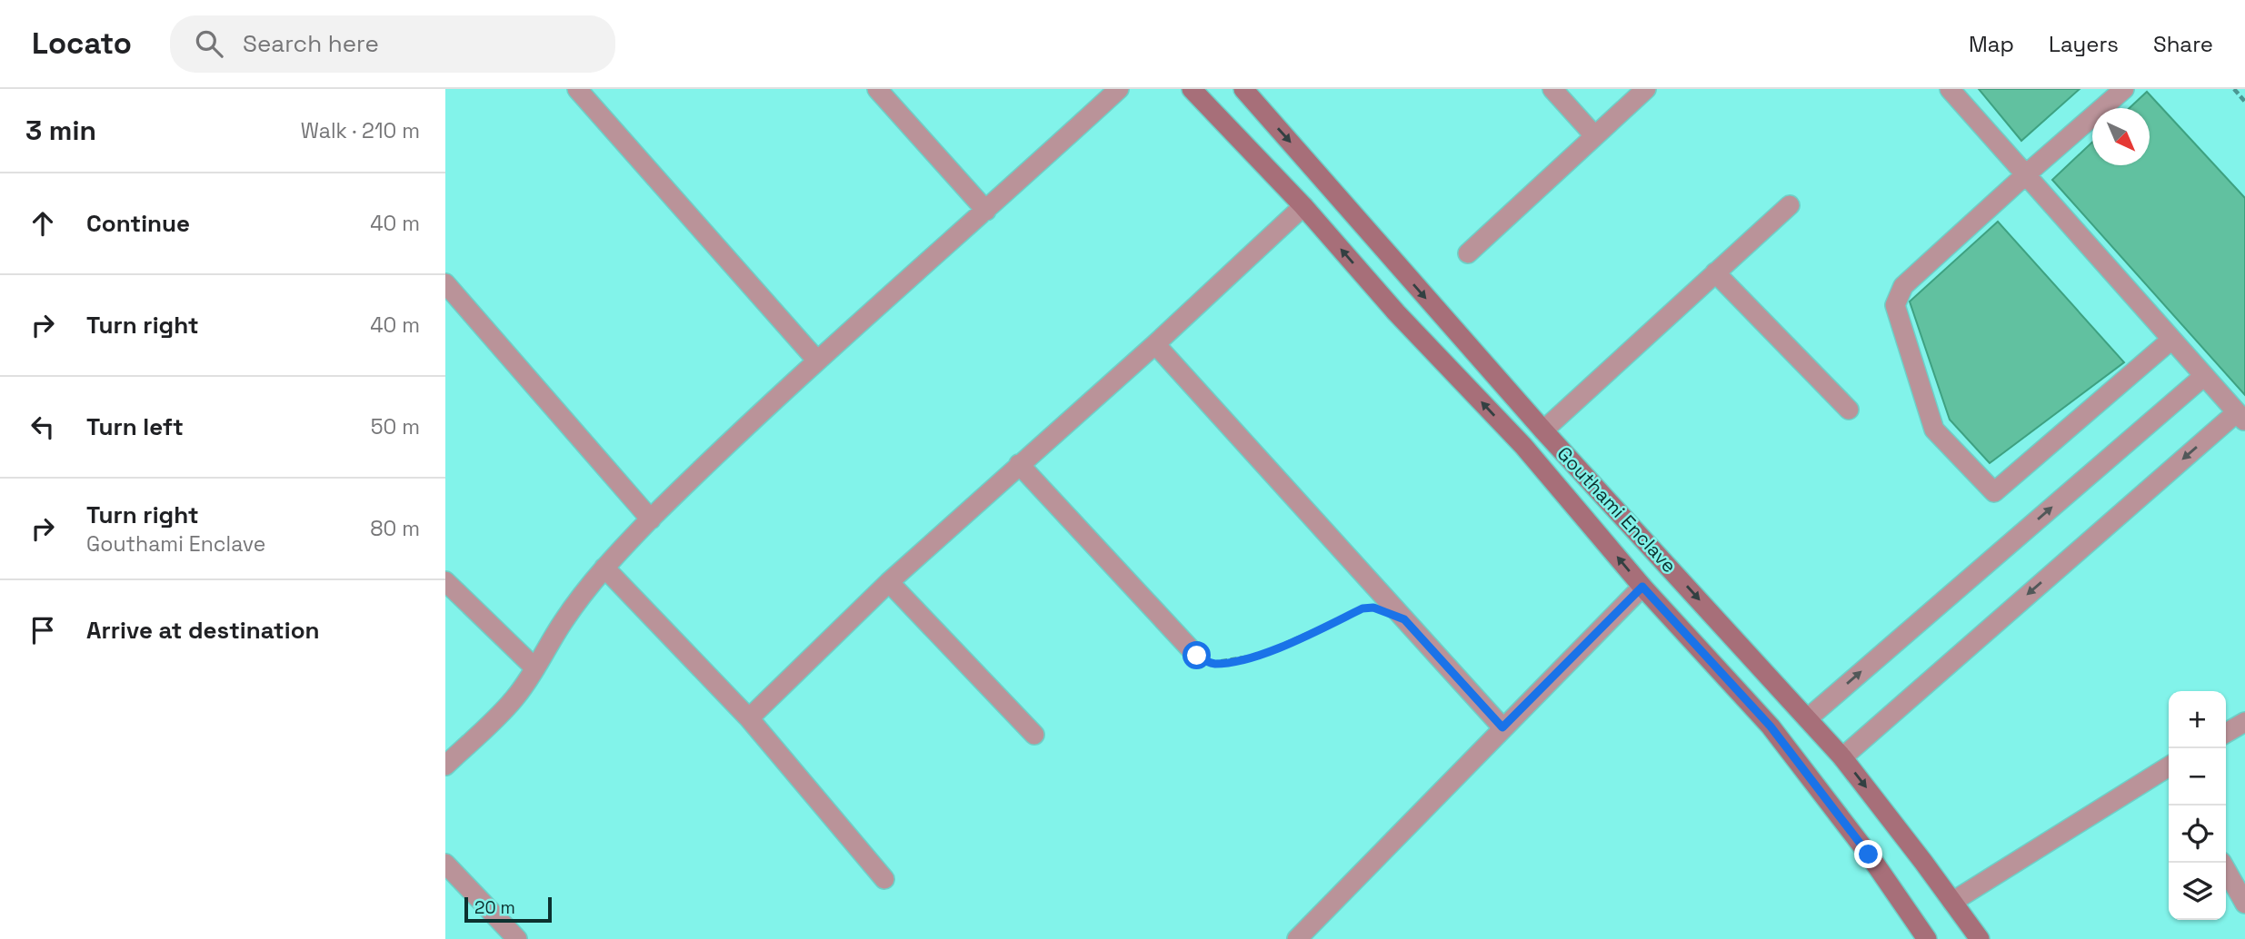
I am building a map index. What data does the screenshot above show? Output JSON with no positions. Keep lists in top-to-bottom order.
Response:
{
  "streets": {
    "street": ["Gouthami Enclave"]
  },
  "scale_bar": "20 m",
  "north": "bottom right",
  "page": {
    "header": "Locato",
    "search": "Search here",
    "nav": ["Map", "Layers", "Share"],
    "heading": ["3 min", "Walk · 210 m"],
    "list": [
      ["Continue", "40 m"],
      ["Turn right", "40 m"],
      ["Turn left", "50 m"],
      ["Turn right", "Gouthami Enclave", "80 m"],
      "Arrive at destination"
    ],
    "map_buttons": ["+", "−"],
    "scale": "20 m"
  }
}
